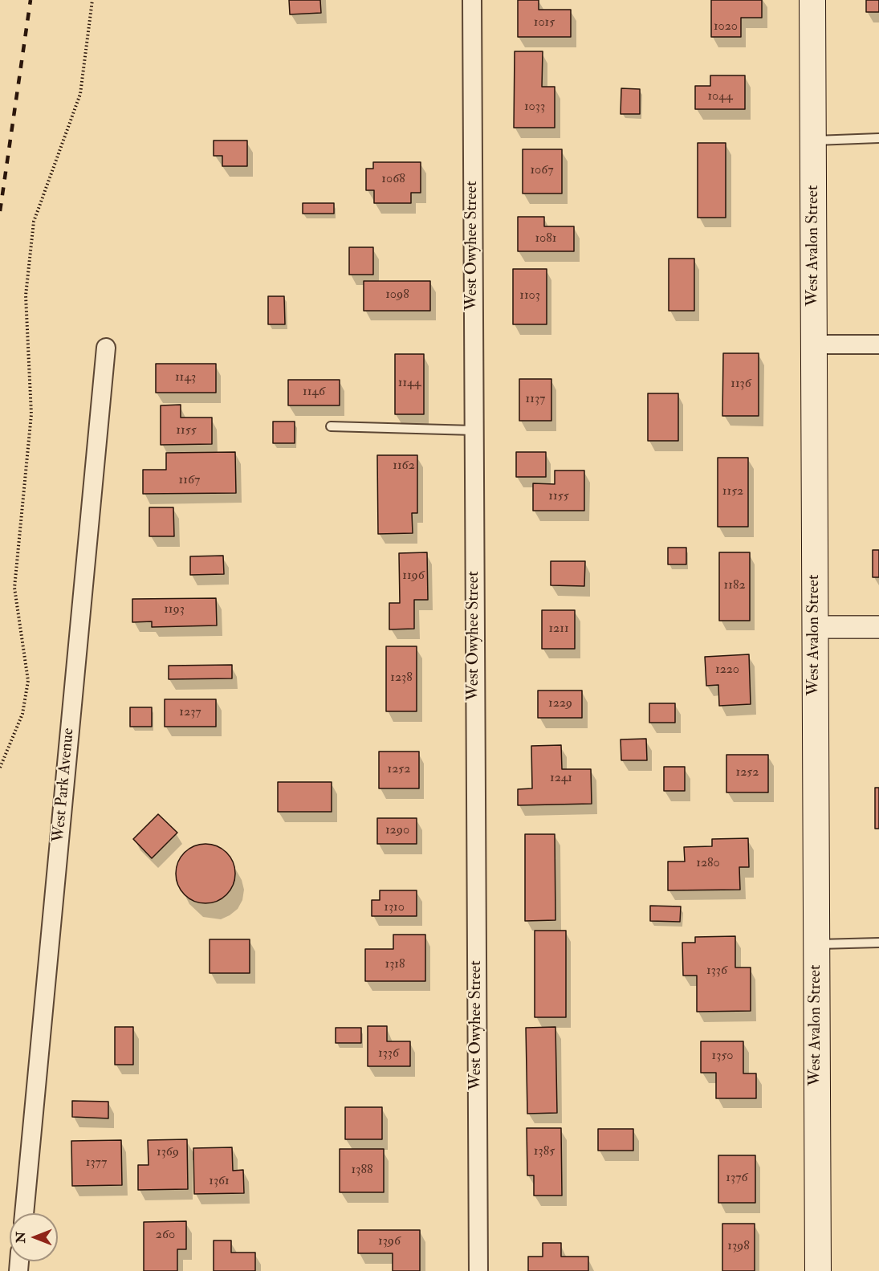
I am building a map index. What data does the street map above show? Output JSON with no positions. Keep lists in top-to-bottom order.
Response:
{
  "streets": {
    "main road": ["West Avalon Street"],
    "street": ["West Owyhee Street", "West Park Avenue"]
  },
  "house_numbers": [
    "1015",
    "1020",
    "1044",
    "1033",
    "1067",
    "1068",
    "1081",
    "1098",
    "1103",
    "1143",
    "1144",
    "1136",
    "1146",
    "1137",
    "1155",
    "1162",
    "1167",
    "1152",
    "1155",
    "1196",
    "1182",
    "1193",
    "1211",
    "1220",
    "1238",
    "1229",
    "1237",
    "1252",
    "1252",
    "1241",
    "1290",
    "1280",
    "1310",
    "1318",
    "1336",
    "1336",
    "1350",
    "1385",
    "1369",
    "1377",
    "1388",
    "1376",
    "1361",
    "260",
    "1396",
    "1398"
  ],
  "north": "left"
}
